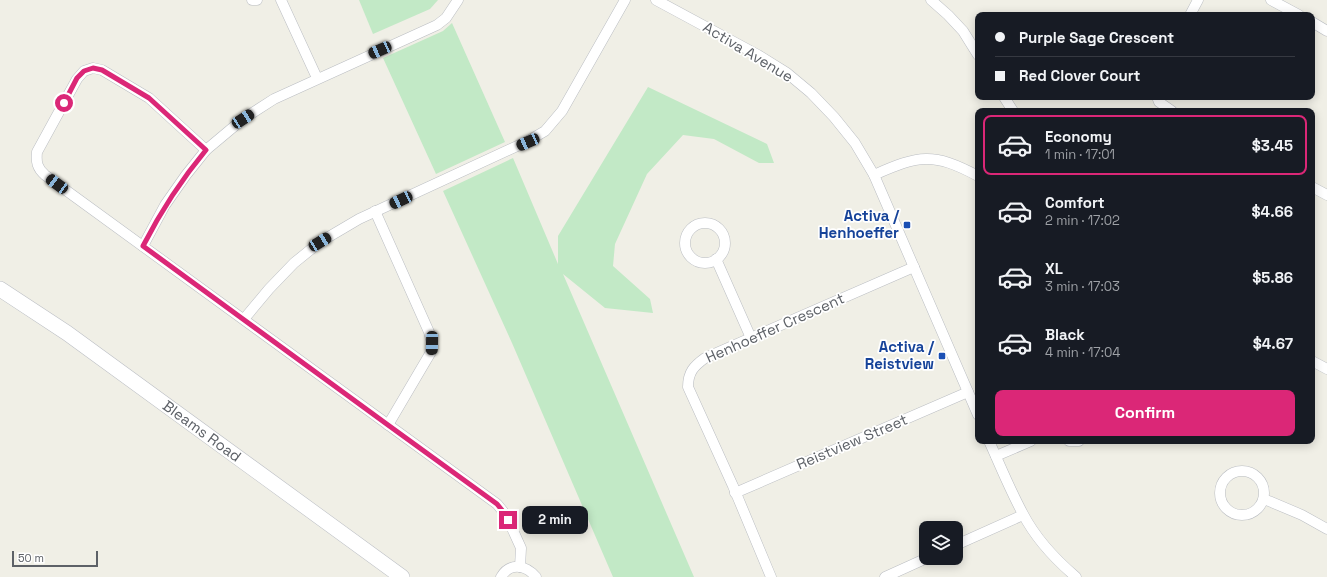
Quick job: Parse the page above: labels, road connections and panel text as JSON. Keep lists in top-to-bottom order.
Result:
{
  "streets": {
    "main road": ["Bleams Road"],
    "street": ["Activa Avenue", "Henhoeffer Crescent", "Reistview Street"]
  },
  "crossings": [
    ["Activa Avenue", "Henhoeffer Crescent"],
    ["Activa Avenue", "Reistview Street"],
    ["Henhoeffer Crescent", "Reistview Street"]
  ],
  "places": {
    "transit": ["Activa / Henhoeffer", "Activa / Reistview"]
  },
  "scale_bar": "50 m",
  "page": {
    "banner": ["Purple Sage Crescent", "Red Clover Court"],
    "list": [
      {
        "name": "Economy",
        "note": "1 min · 17:01",
        "value": "$3.45"
      },
      {
        "name": "Comfort",
        "note": "2 min · 17:02",
        "value": "$4.66"
      },
      {
        "name": "XL",
        "note": "3 min · 17:03",
        "value": "$5.86"
      },
      {
        "name": "Black",
        "note": "4 min · 17:04",
        "value": "$4.67"
      }
    ],
    "buttons": "Confirm",
    "bubble": "2 min",
    "scale": "50 m"
  }
}
